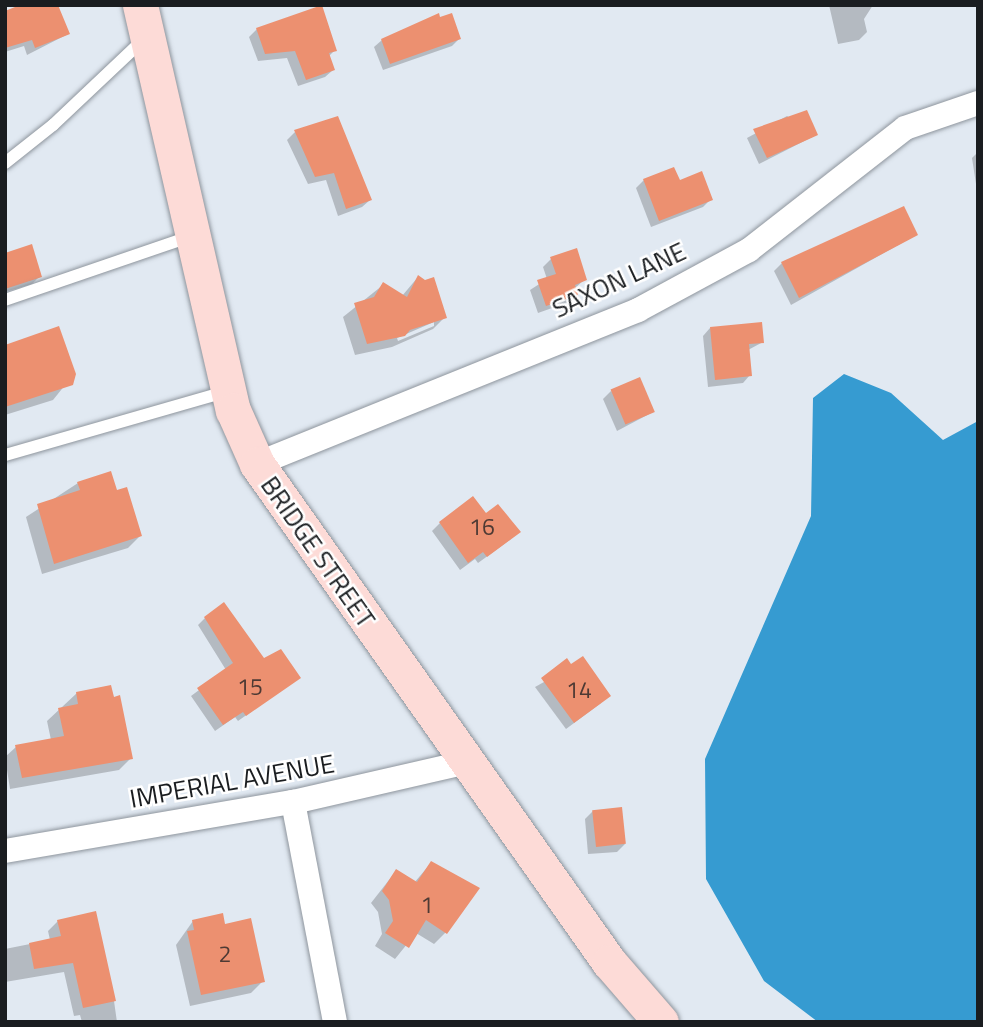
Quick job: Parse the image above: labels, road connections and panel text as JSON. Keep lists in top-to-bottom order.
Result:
{
  "streets": {
    "main road": ["BRIDGE STREET"],
    "street": ["SAXON LANE", "IMPERIAL AVENUE"]
  },
  "crossings": [
    ["SAXON LANE", "BRIDGE STREET"],
    ["BRIDGE STREET", "IMPERIAL AVENUE"]
  ],
  "house_numbers": [
    "16",
    "15",
    "14",
    "1",
    "2"
  ]
}
